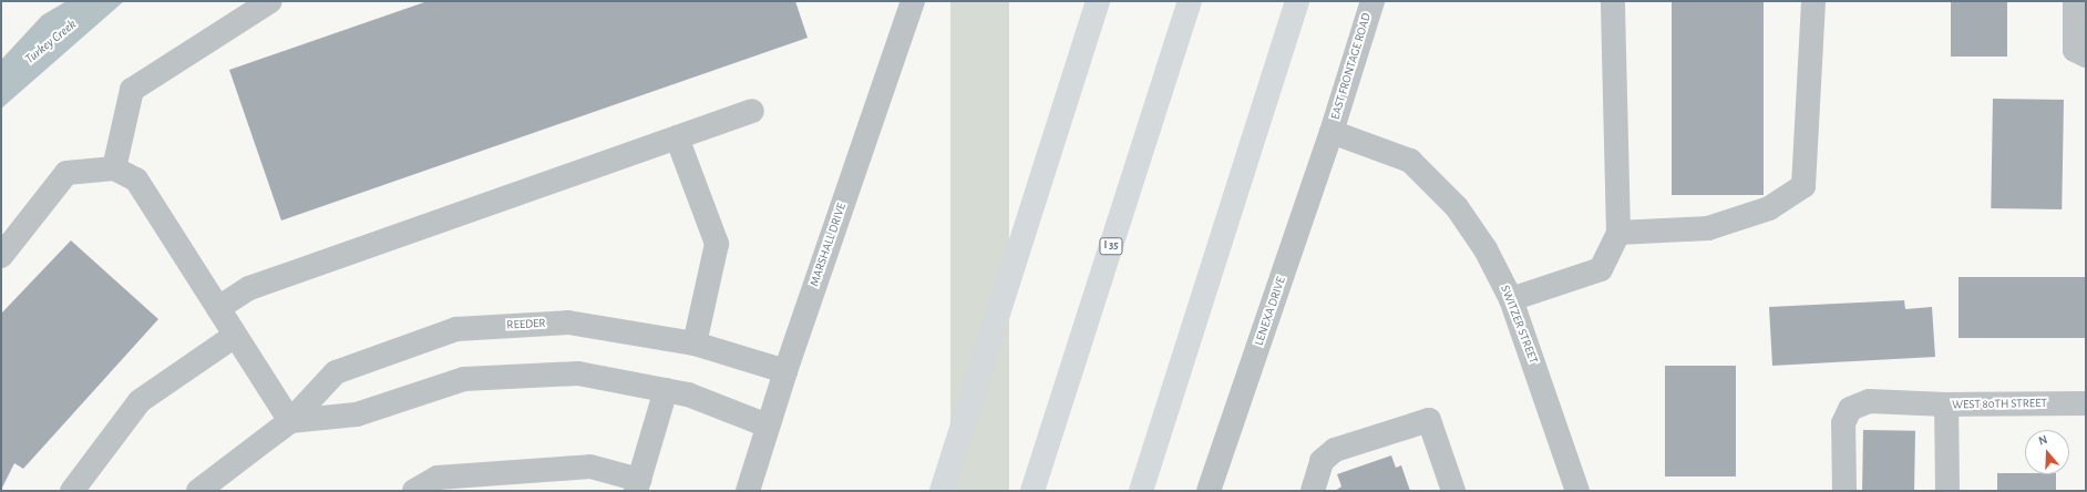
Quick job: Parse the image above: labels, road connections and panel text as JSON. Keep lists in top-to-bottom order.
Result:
{
  "streets": {
    "highway": ["I 35"],
    "street": [
      "EAST FRONTAGE ROAD",
      "MARSHALL DRIVE",
      "LENEXA DRIVE",
      "REEDER",
      "SWITZER STREET",
      "WEST 80TH STREET"
    ]
  },
  "crossings": [
    ["EAST FRONTAGE ROAD", "LENEXA DRIVE"],
    ["EAST FRONTAGE ROAD", "SWITZER STREET"],
    ["MARSHALL DRIVE", "REEDER"],
    ["LENEXA DRIVE", "SWITZER STREET"]
  ],
  "water": ["Turkey Creek"],
  "north": "top"
}
